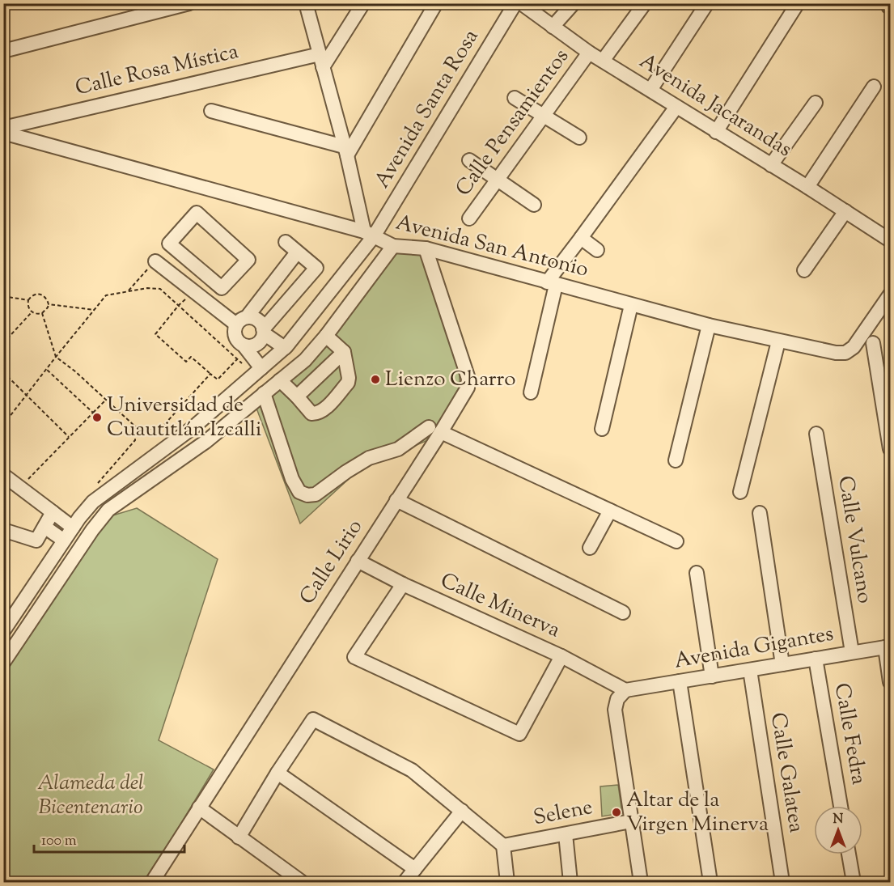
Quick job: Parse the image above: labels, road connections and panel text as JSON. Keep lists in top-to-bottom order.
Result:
{
  "streets": {
    "street": [
      "Calle Rosa Mística",
      "Avenida Jacarandas",
      "Avenida Santa Rosa",
      "Calle Pensamientos",
      "Avenida San Antonio",
      "Calle Vulcano",
      "Calle Lirio",
      "Calle Minerva",
      "Avenida Gigantes",
      "Calle Fedra",
      "Calle Galatea",
      "Selene"
    ]
  },
  "crossings": [
    ["Avenida Jacarandas", "Calle Pensamientos"],
    ["Avenida Santa Rosa", "Avenida San Antonio"],
    ["Avenida San Antonio", "Calle Lirio"],
    ["Calle Vulcano", "Avenida Gigantes"],
    ["Calle Lirio", "Calle Minerva"],
    ["Calle Minerva", "Avenida Gigantes"],
    ["Avenida Gigantes", "Calle Fedra"],
    ["Avenida Gigantes", "Calle Galatea"]
  ],
  "parks": ["Alameda del Bicentenario"],
  "places": ["Lienzo Charro", "Universidad de Cuautitlán Izcalli", "Altar de la Virgen Minerva"],
  "scale_bar": "100 m",
  "north": "top"
}
